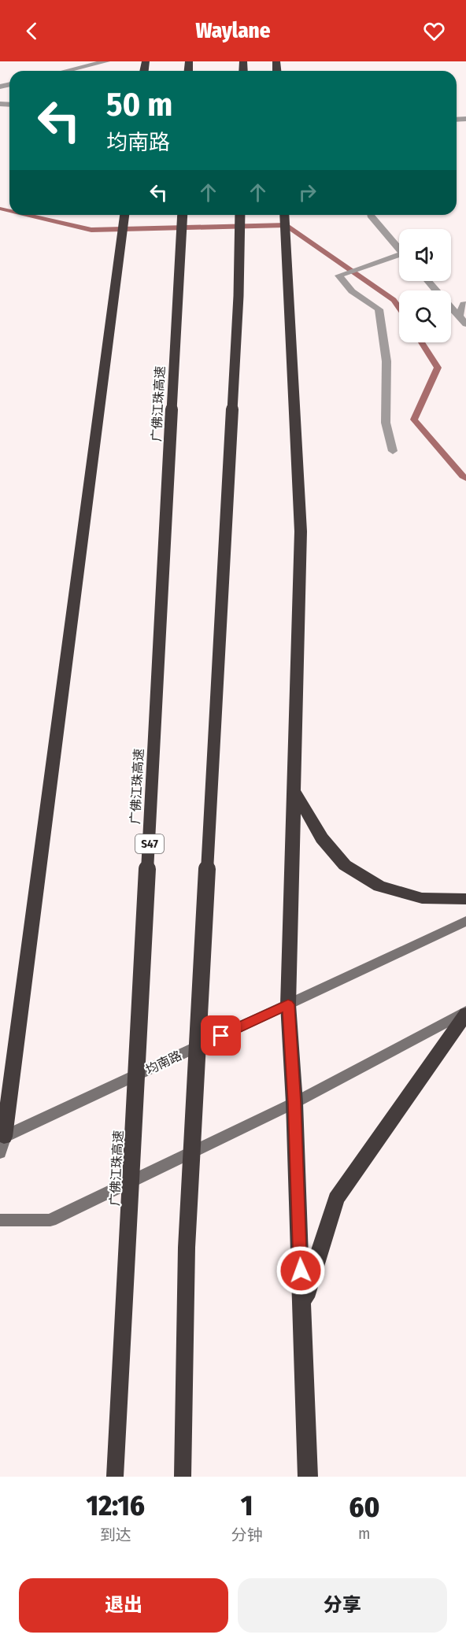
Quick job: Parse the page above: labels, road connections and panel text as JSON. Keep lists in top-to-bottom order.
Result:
{
  "streets": {
    "highway": ["广佛江珠高速", "S47"],
    "main road": ["均南路"]
  },
  "page": {
    "header": "Waylane",
    "turn": ["50 m", "均南路"],
    "eta": [
      "12:16",
      "到达",
      "1",
      "分钟",
      "60",
      "m"
    ],
    "buttons": ["退出", "分享"]
  }
}
